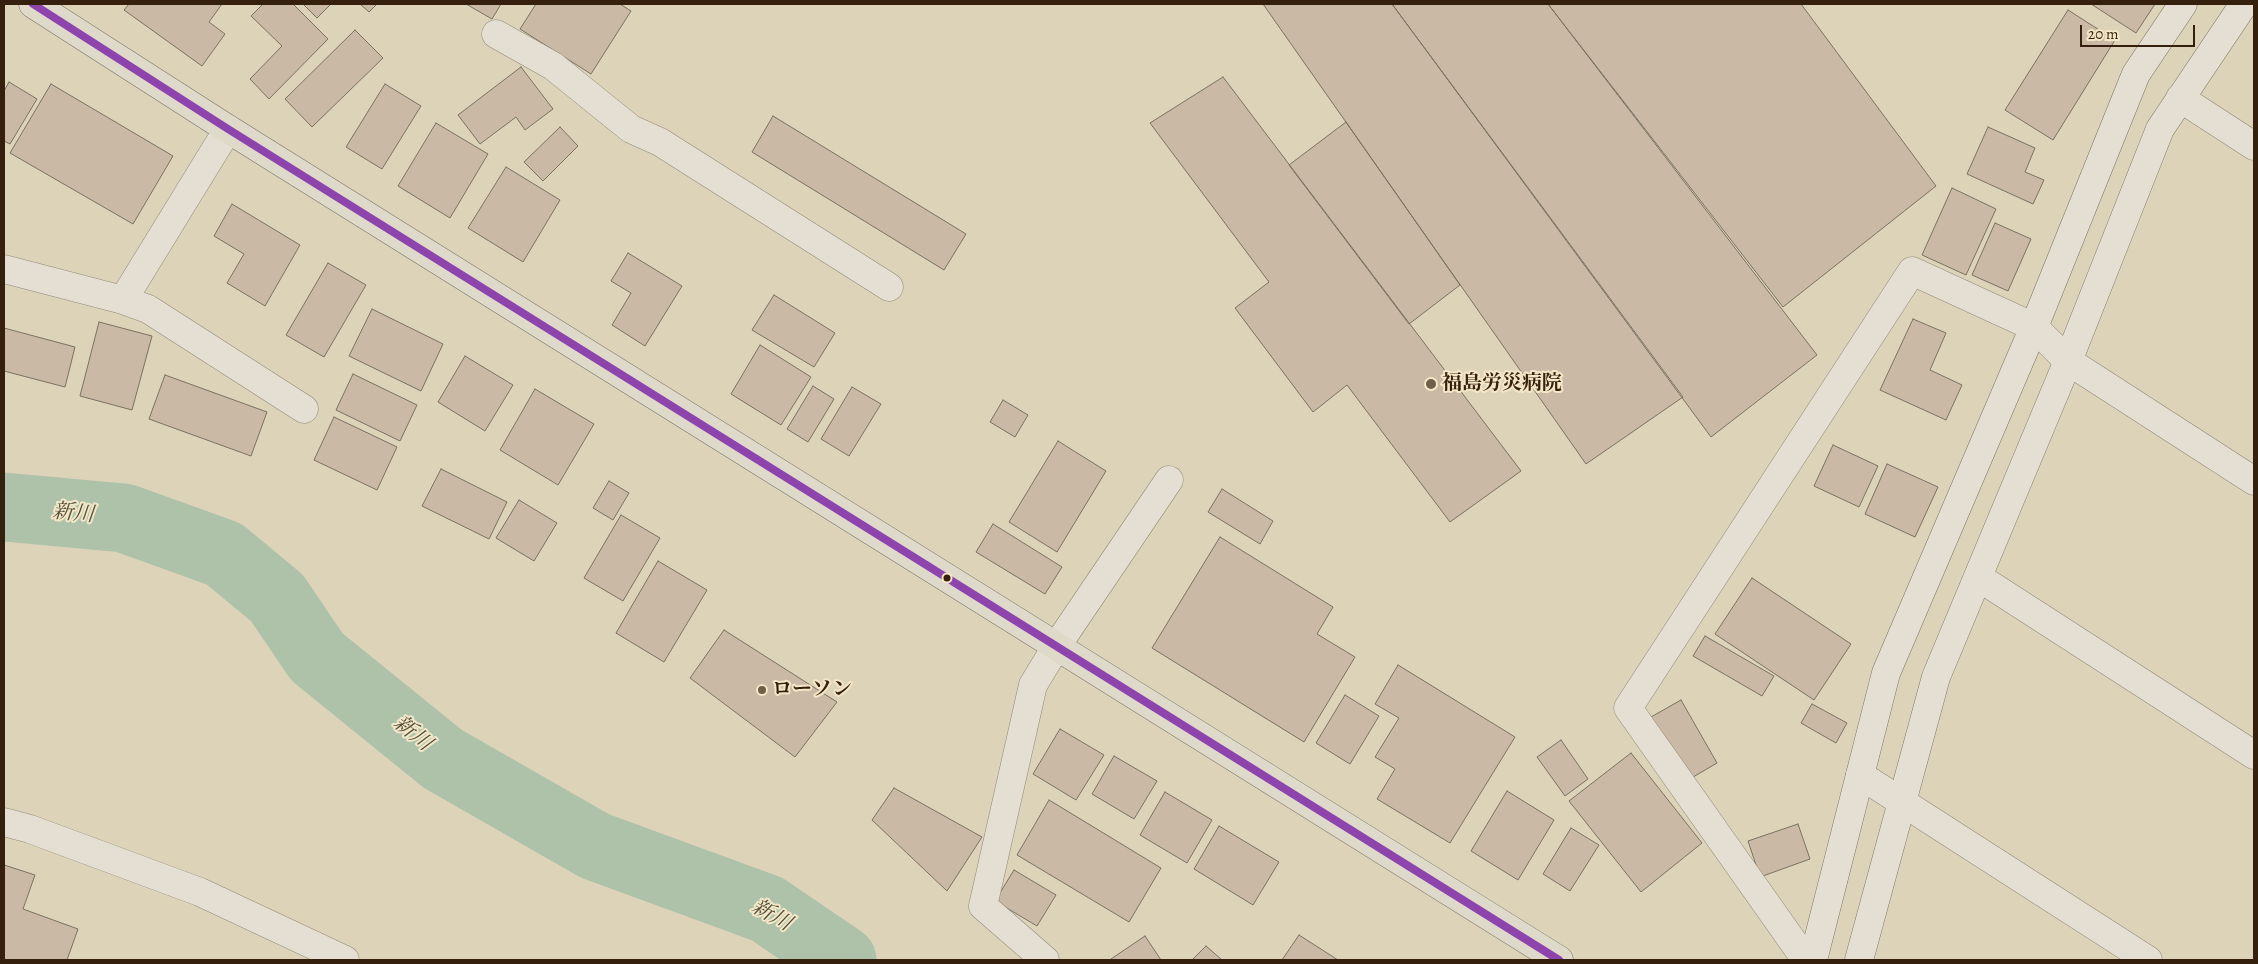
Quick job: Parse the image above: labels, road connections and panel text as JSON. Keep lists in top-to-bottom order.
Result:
{
  "water": ["新川"],
  "places": ["福島労災病院", "ローソン"],
  "scale_bar": "20 m"
}
